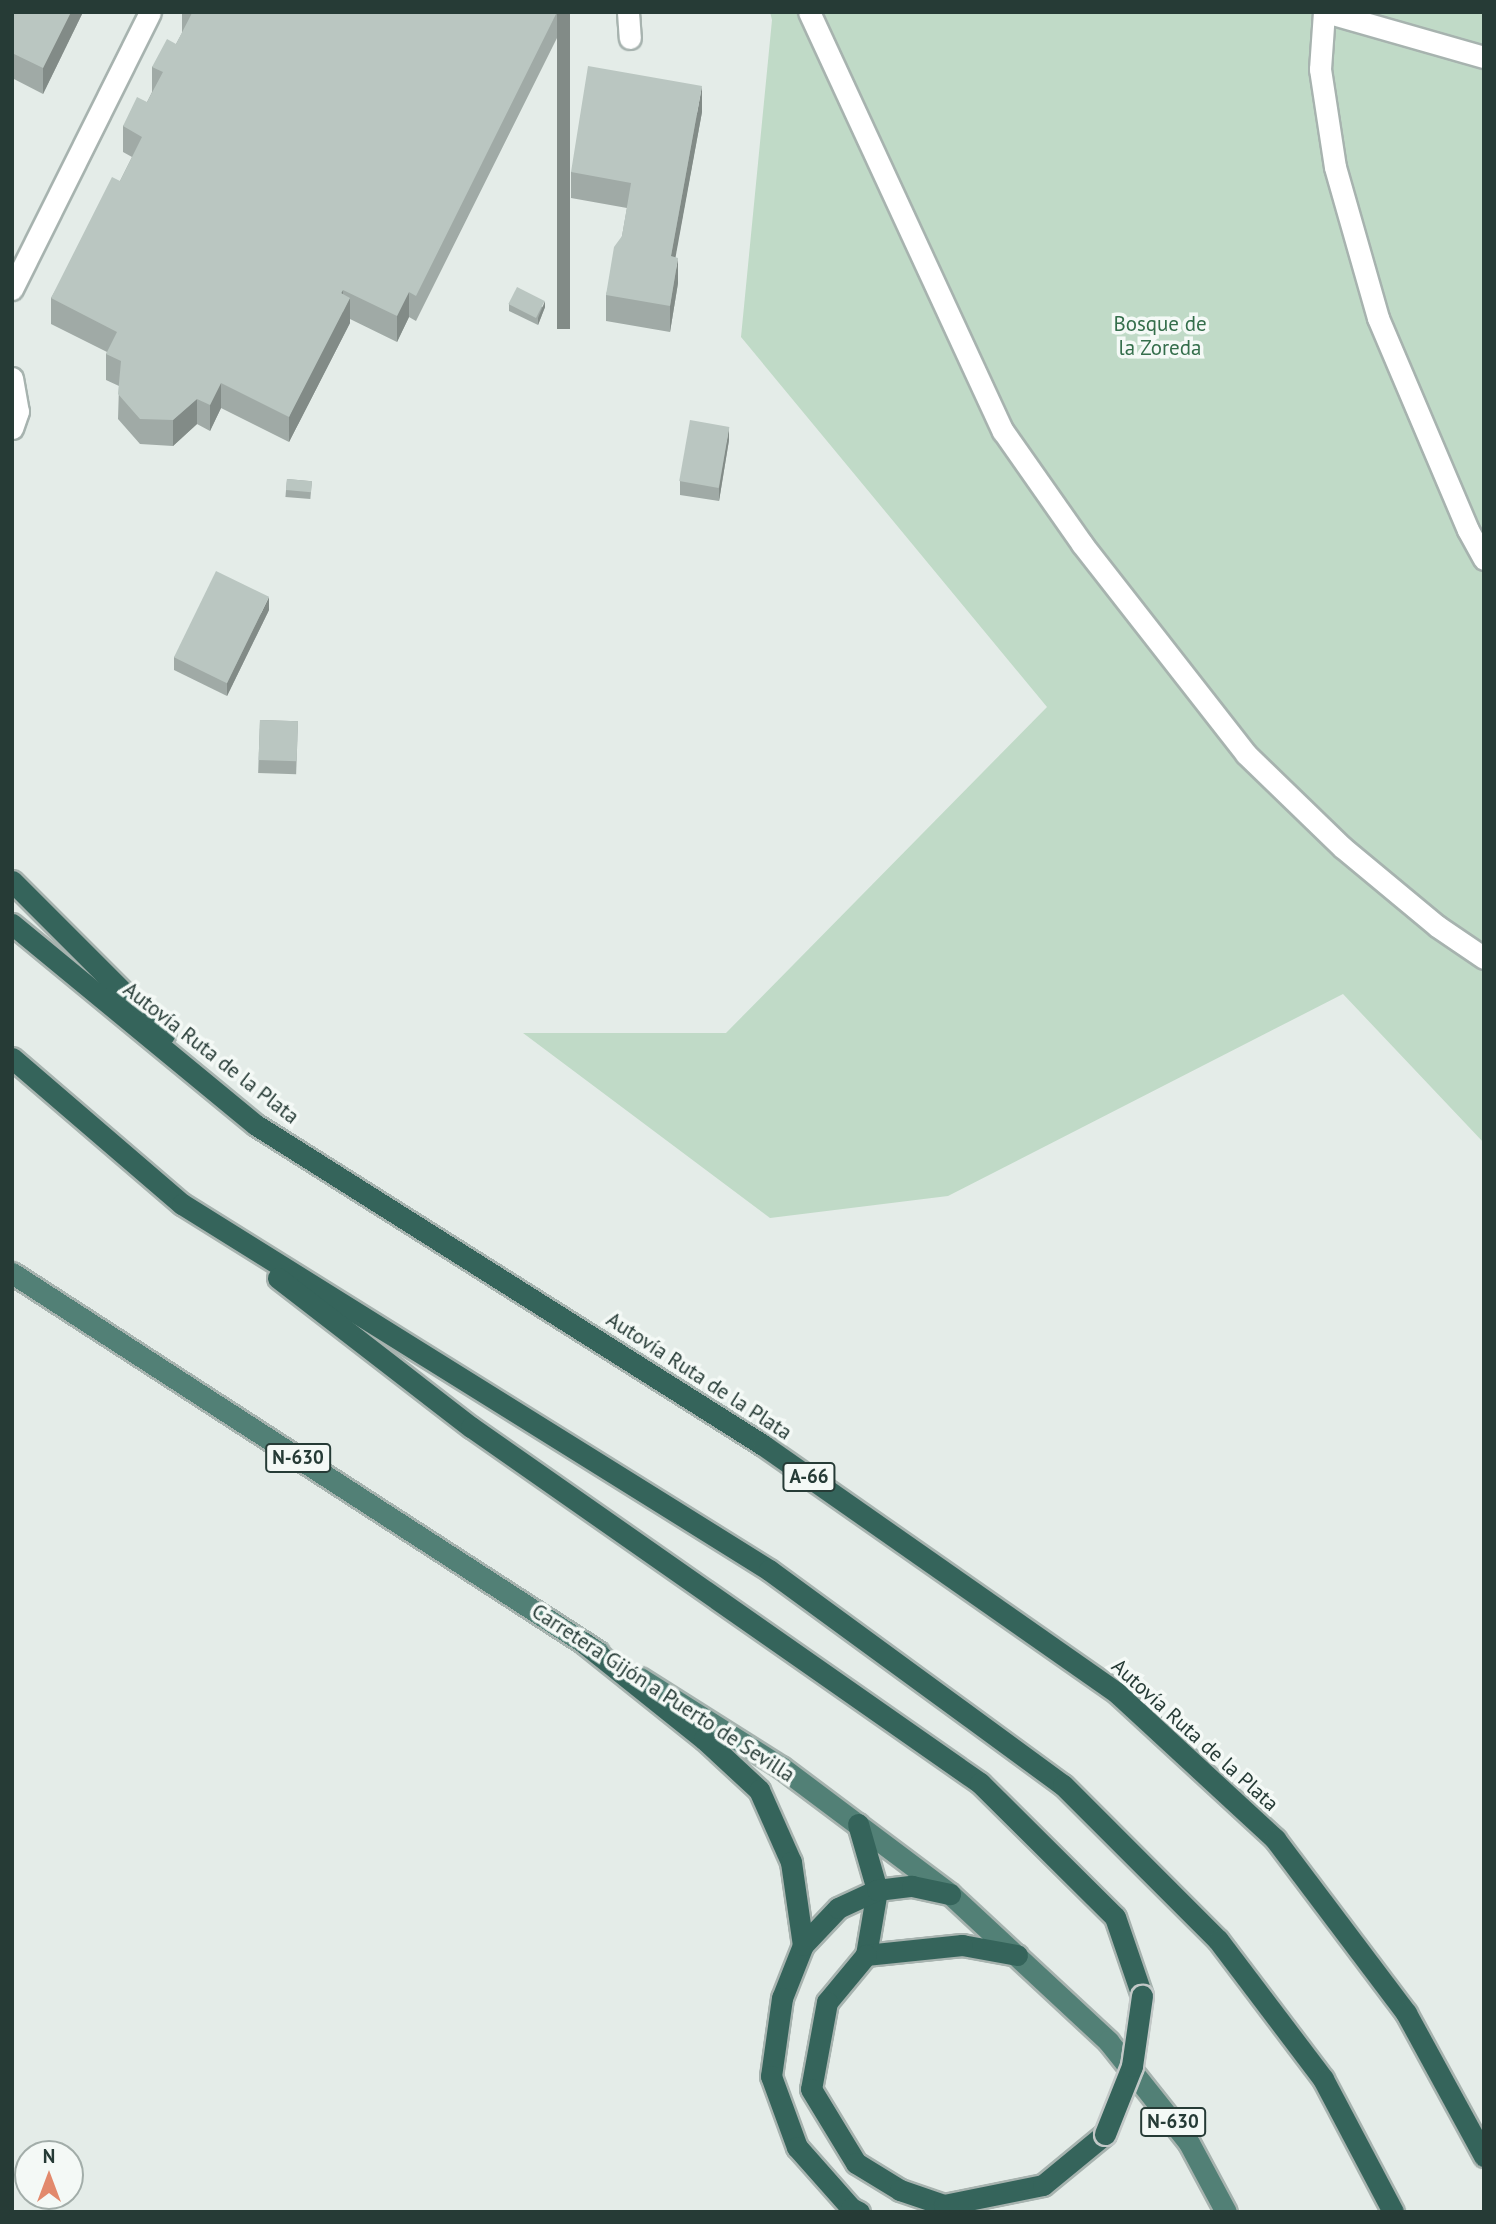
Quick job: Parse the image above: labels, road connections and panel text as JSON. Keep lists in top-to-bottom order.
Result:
{
  "streets": {
    "highway": [
      "Autovía Ruta de la Plata",
      "N-630",
      "A-66",
      "Carretera Gijón a Puerto de Sevilla"
    ]
  },
  "parks": ["Bosque de la Zoreda"],
  "north": "top"
}
